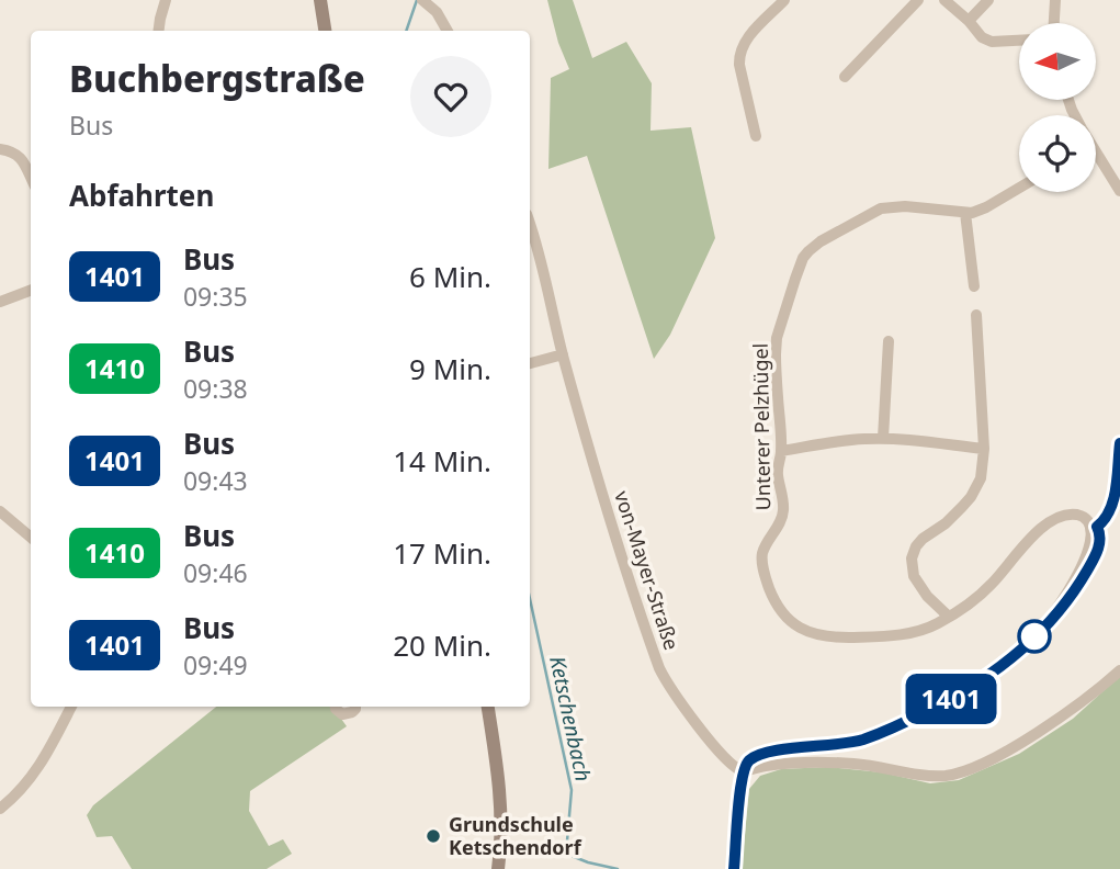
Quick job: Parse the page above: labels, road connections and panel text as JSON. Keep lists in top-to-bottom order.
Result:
{
  "streets": {
    "street": ["Unterer Pelzhügel", "von-Mayer-Straße"]
  },
  "water": ["Ketschenbach"],
  "places": ["Grundschule Ketschendorf"],
  "lines": ["bus line 1401"],
  "north": "left",
  "page": {
    "on_map": "1401",
    "heading": [
      ["Buchbergstraße", "Bus"],
      "Abfahrten"
    ],
    "list": [
      {
        "mark": "1401",
        "name": "Bus",
        "note": "09:35",
        "value": "6 Min."
      },
      {
        "mark": "1410",
        "name": "Bus",
        "note": "09:38",
        "value": "9 Min."
      },
      {
        "mark": "1401",
        "name": "Bus",
        "note": "09:43",
        "value": "14 Min."
      },
      {
        "mark": "1410",
        "name": "Bus",
        "note": "09:46",
        "value": "17 Min."
      },
      {
        "mark": "1401",
        "name": "Bus",
        "note": "09:49",
        "value": "20 Min."
      }
    ]
  }
}
